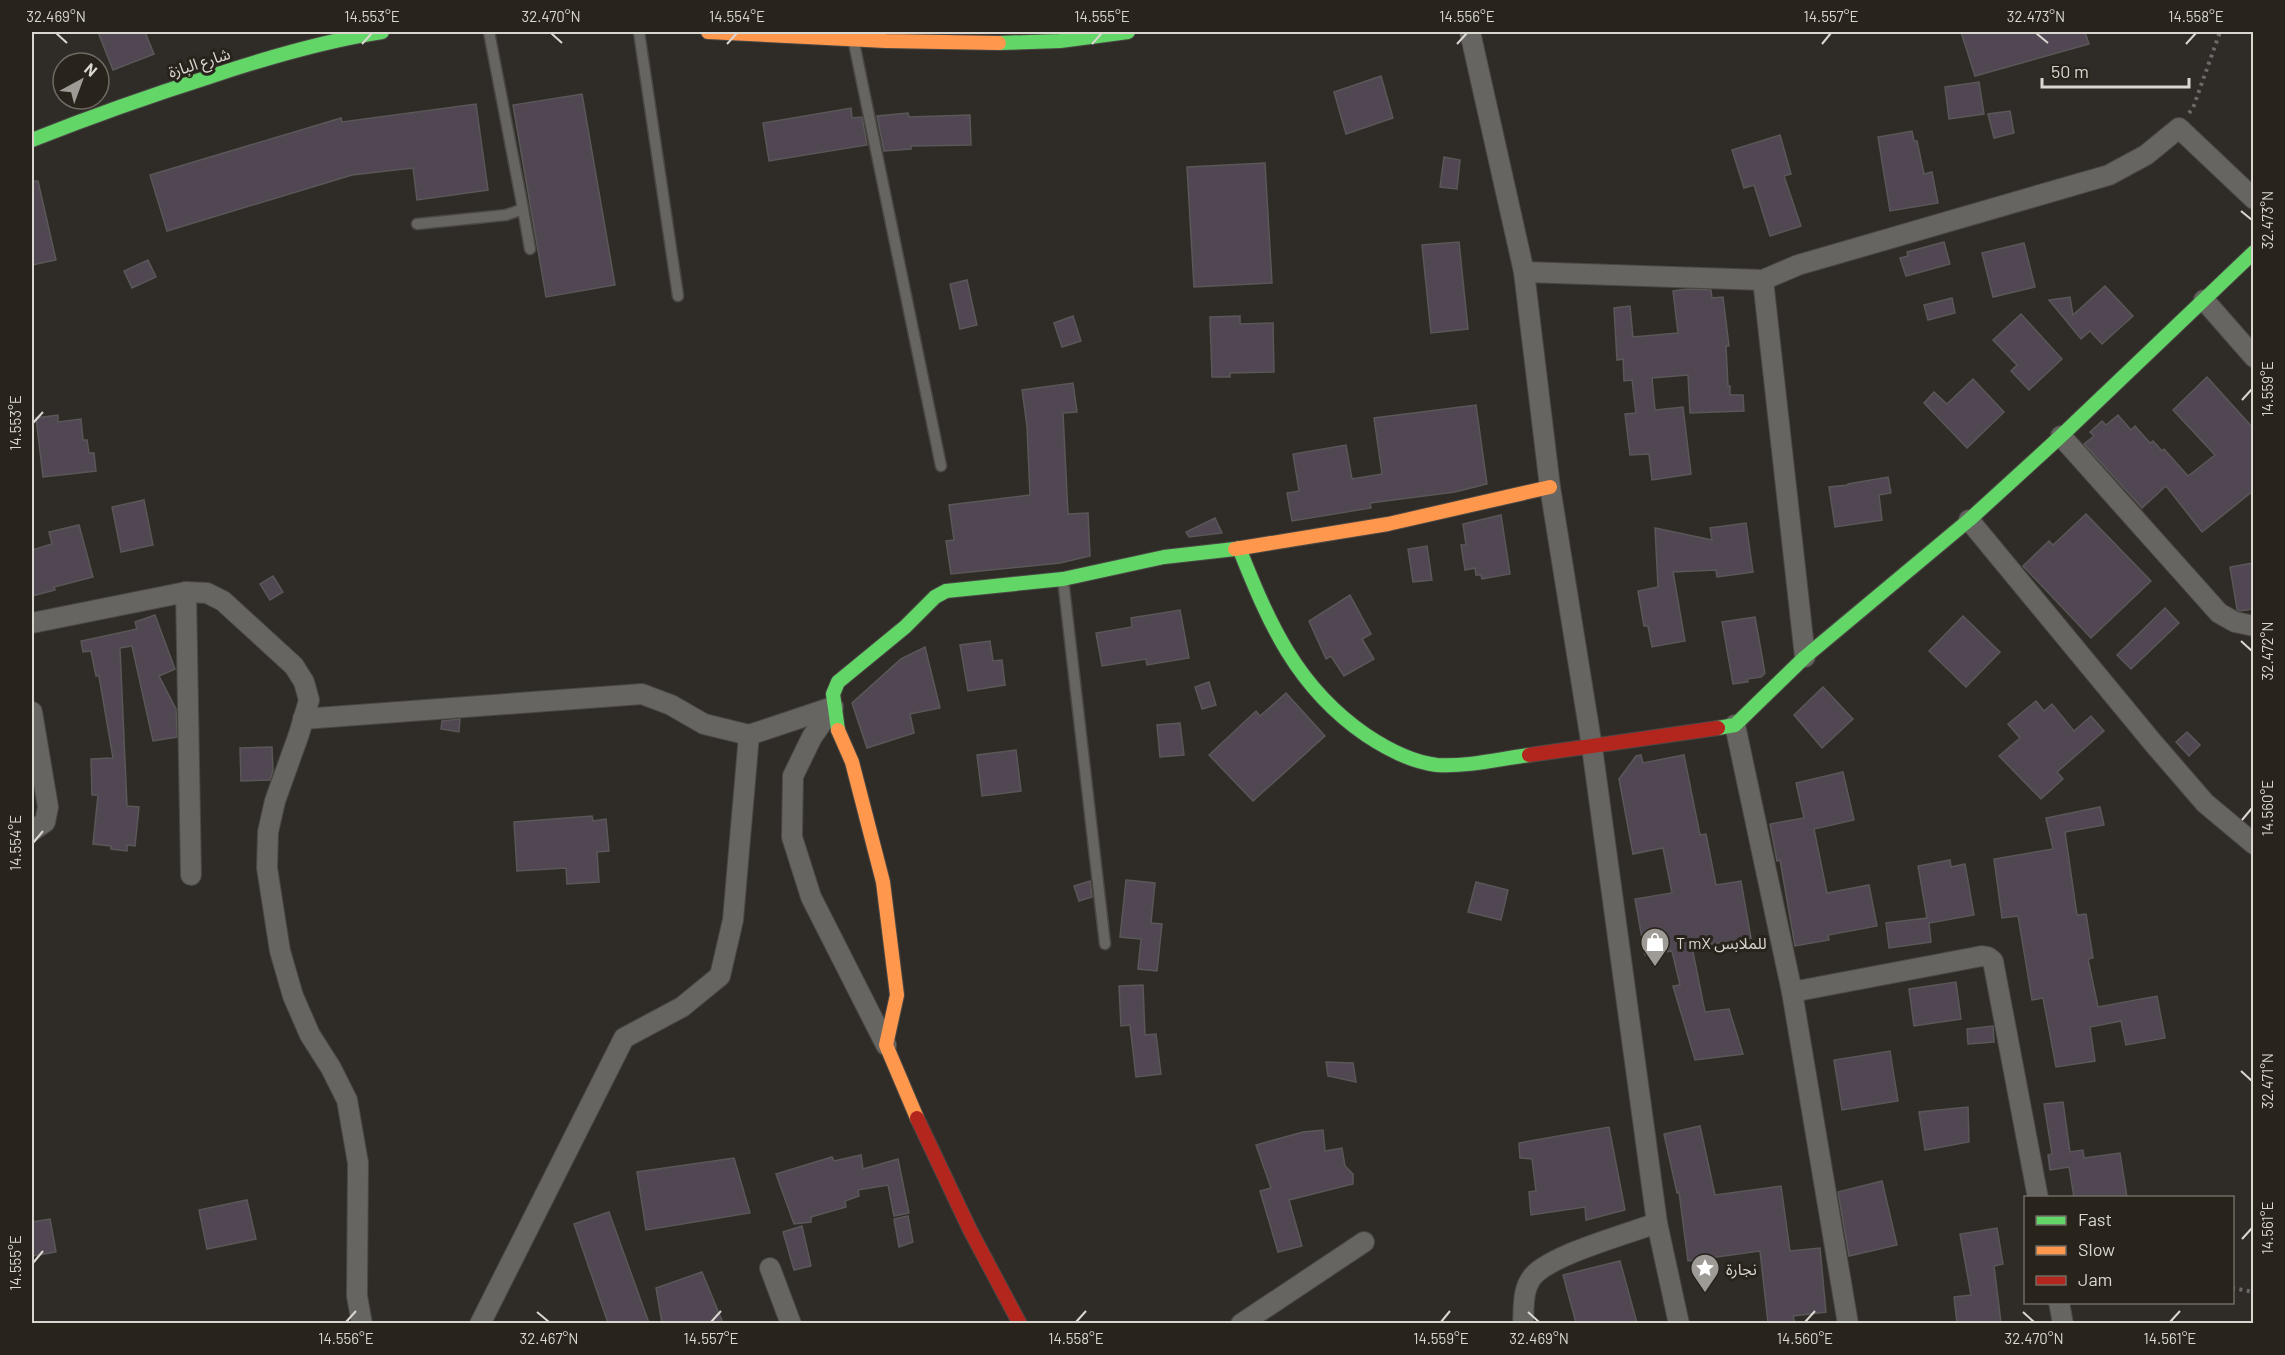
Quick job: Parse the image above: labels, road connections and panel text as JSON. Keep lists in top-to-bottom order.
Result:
{
  "streets": {
    "street": ["شارع البازة"]
  },
  "places": {
    "shop": ["T mX للملابس"],
    "place": ["نجارة"]
  },
  "legend": ["Fast", "Slow", "Jam"],
  "scale_bar": "50 m",
  "north": "top right",
  "coordinates": [
    "32.469°N",
    "14.553°E",
    "32.470°N",
    "14.554°E",
    "14.555°E",
    "14.556°E",
    "14.557°E",
    "32.473°N",
    "14.558°E",
    "14.559°E",
    "32.472°N",
    "14.560°E",
    "32.471°N",
    "14.561°E",
    "32.467°N"
  ]
}
